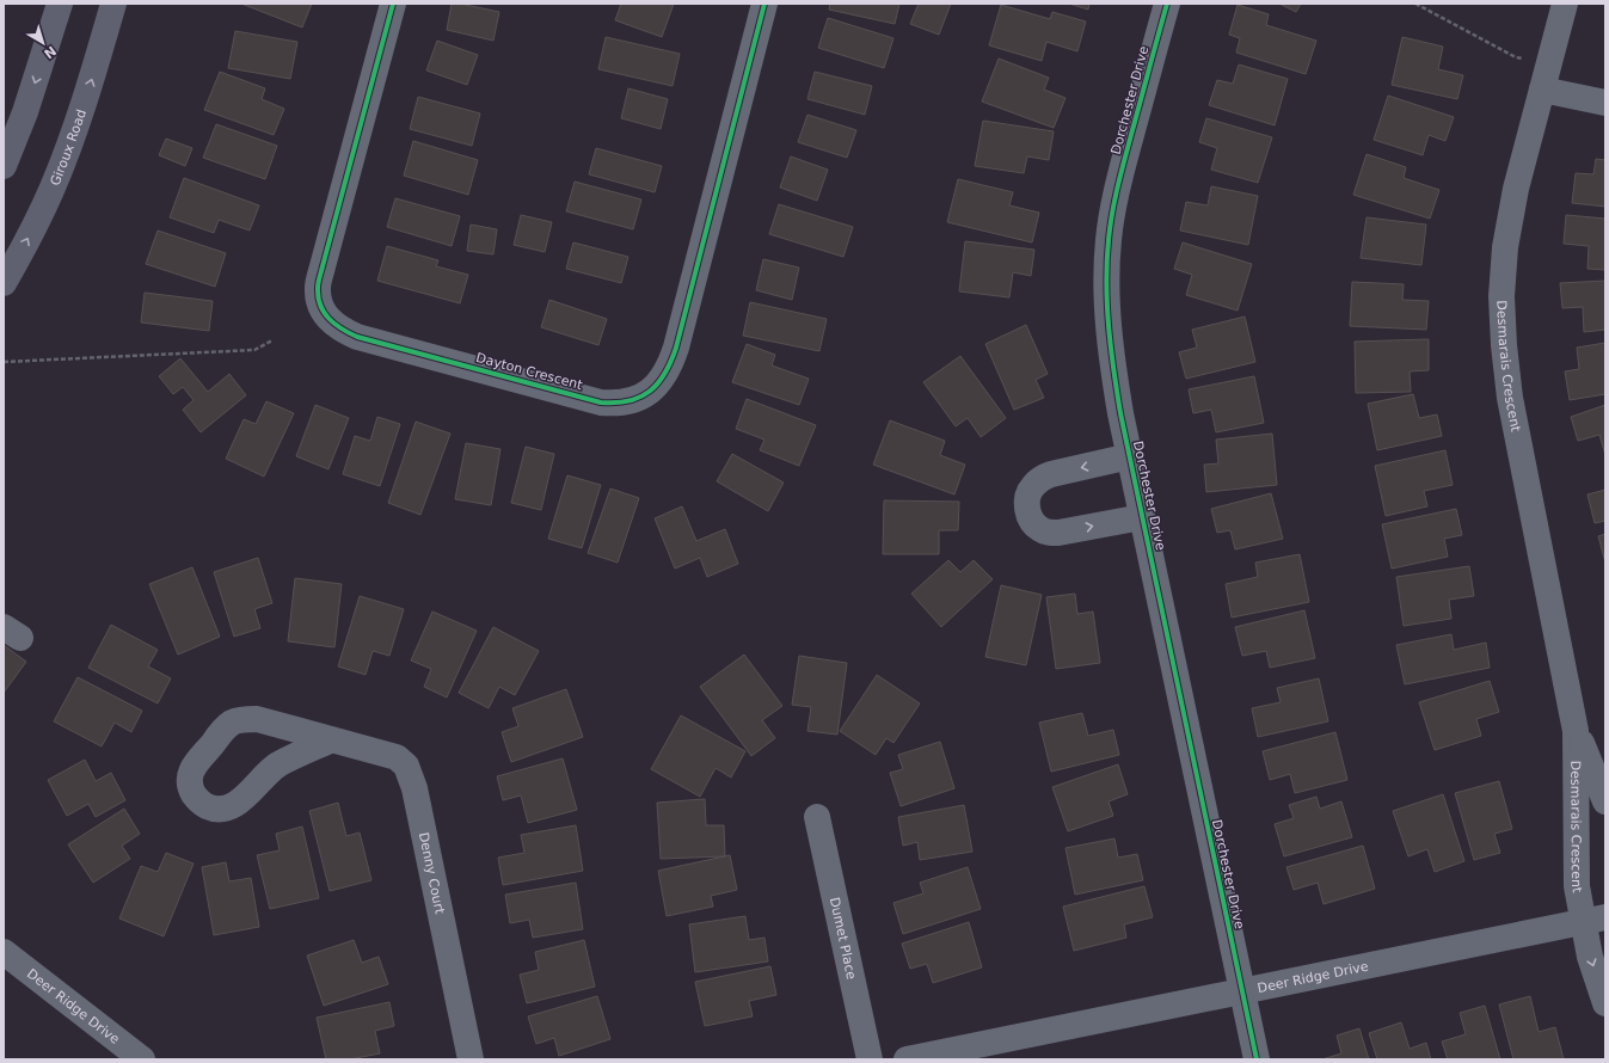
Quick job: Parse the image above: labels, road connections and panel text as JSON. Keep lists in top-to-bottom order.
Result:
{
  "streets": {
    "main road": ["Giroux Road"],
    "street": [
      "Dorchester Drive",
      "Desmarais Crescent",
      "Dayton Crescent",
      "Denny Court",
      "Dumet Place",
      "Deer Ridge Drive"
    ]
  },
  "crossings": [
    ["Dorchester Drive", "Deer Ridge Drive"],
    ["Desmarais Crescent", "Deer Ridge Drive"]
  ],
  "north": "bottom right"
}
